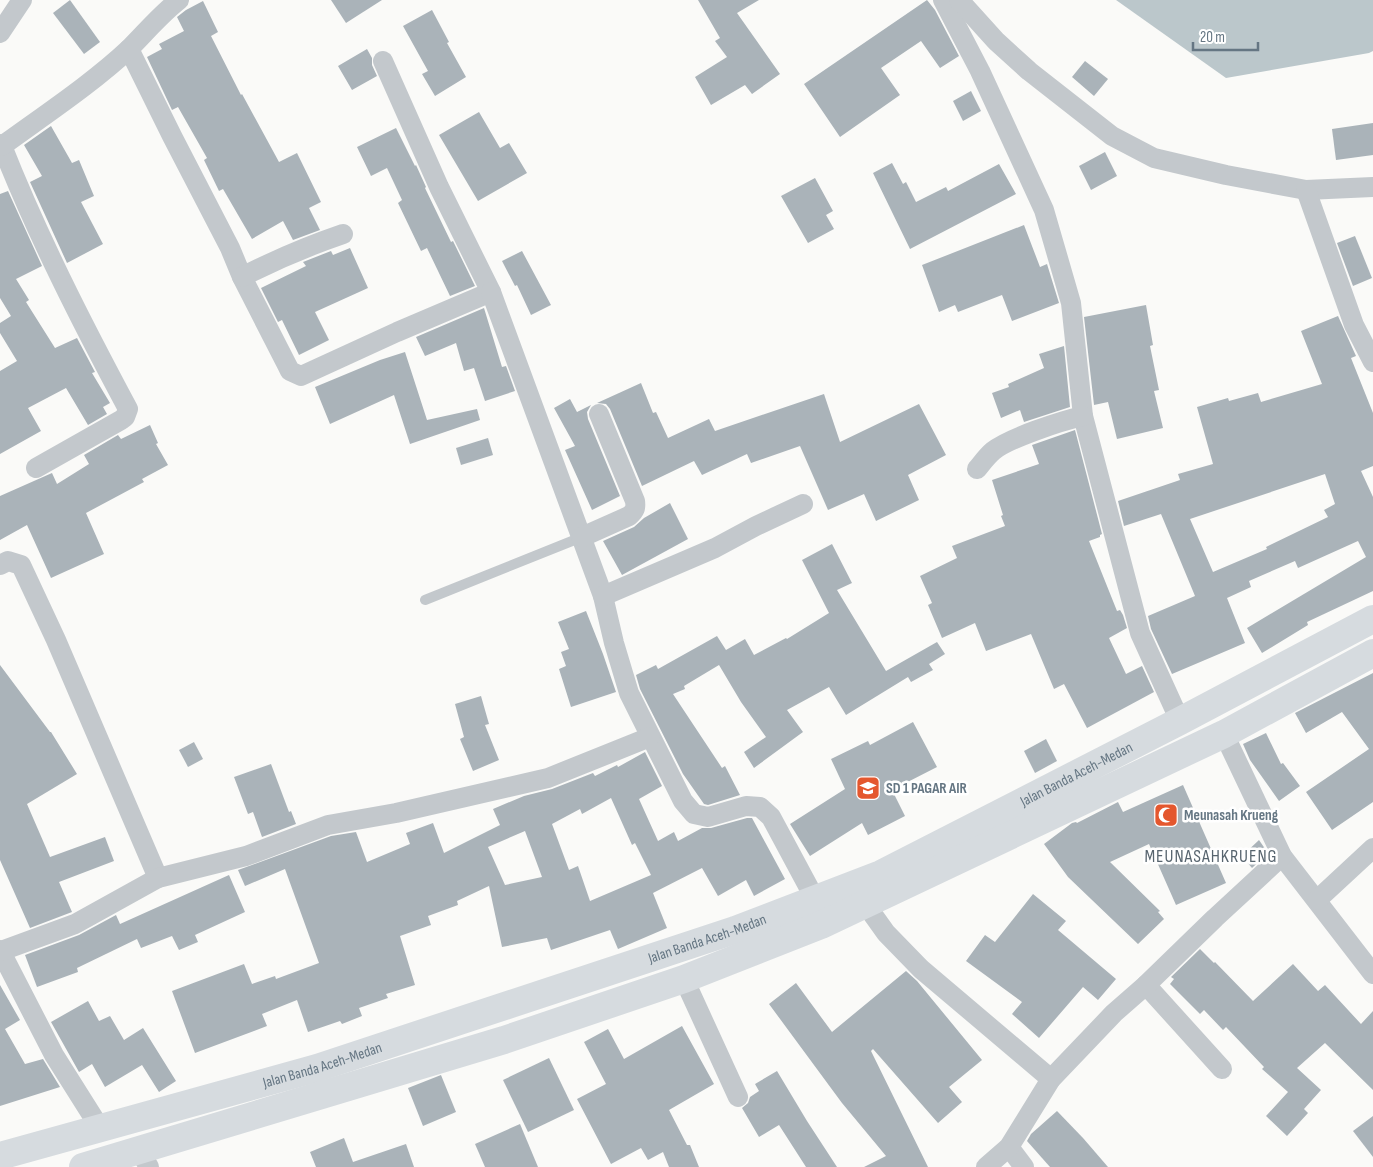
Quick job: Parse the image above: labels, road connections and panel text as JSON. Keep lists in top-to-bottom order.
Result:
{
  "streets": {
    "highway": ["Jalan Banda Aceh-Medan"]
  },
  "districts": ["MEUNASAHKRUENG"],
  "places": {
    "school or university": ["SD 1 PAGAR AIR"],
    "mosque": ["Meunasah Krueng"]
  },
  "scale_bar": "20 m"
}
